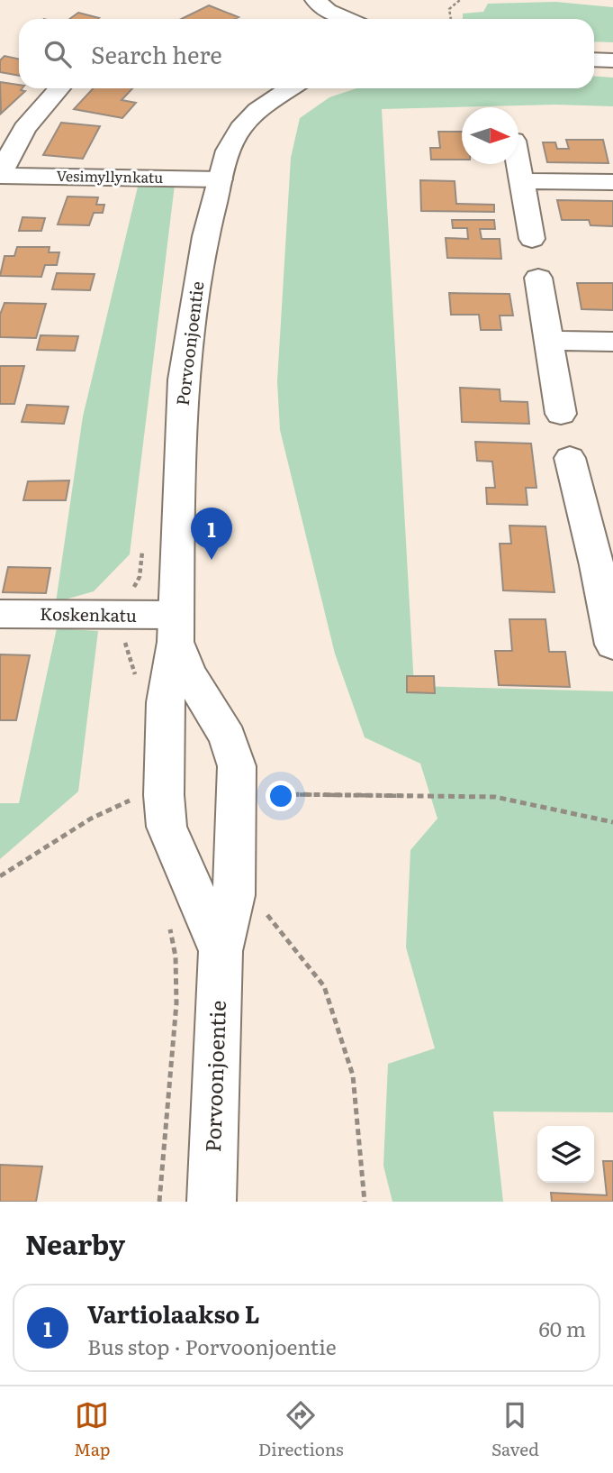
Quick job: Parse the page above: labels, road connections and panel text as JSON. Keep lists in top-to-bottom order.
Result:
{
  "streets": {
    "street": ["Vesimyllynkatu", "Porvoonjoentie", "Koskenkatu"]
  },
  "crossings": [
    ["Vesimyllynkatu", "Porvoonjoentie"],
    ["Porvoonjoentie", "Koskenkatu"]
  ],
  "north": "right",
  "page": {
    "search": "Search here",
    "pins": "1",
    "heading": "Nearby",
    "list": [
      {
        "mark": "1",
        "name": "Vartiolaakso L",
        "note": "Bus stop · Porvoonjoentie",
        "value": "60 m"
      }
    ],
    "nav": ["Map", "Directions", "Saved"]
  }
}
